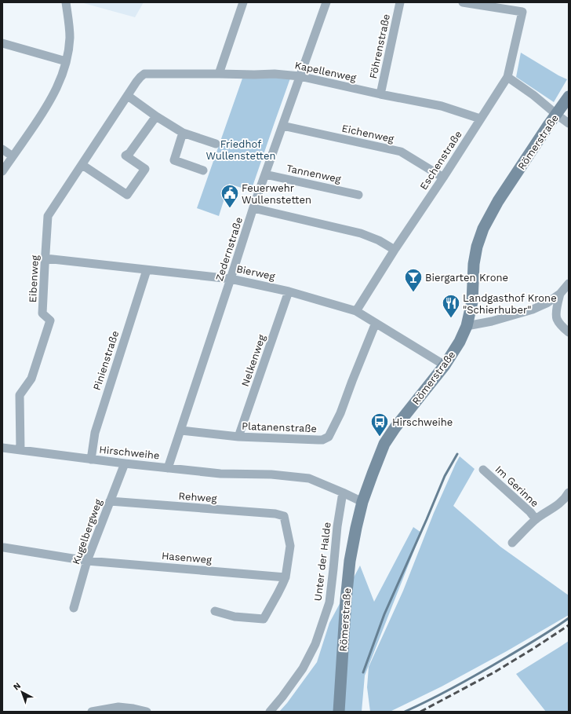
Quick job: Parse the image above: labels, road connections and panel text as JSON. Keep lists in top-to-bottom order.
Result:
{
  "streets": {
    "main road": ["Römerstraße"],
    "street": [
      "Föhrenstraße",
      "Kapellenweg",
      "Eichenweg",
      "Eschenstraße",
      "Tannenweg",
      "Zedernstraße",
      "Bierweg",
      "Eibenweg",
      "Pinienstraße",
      "Nelkenweg",
      "Platanenstraße",
      "Hirschweihe",
      "Im Gerinne",
      "Rehweg",
      "Kugelbergweg",
      "Hasenweg",
      "Unter der Halde"
    ]
  },
  "crossings": [
    ["Föhrenstraße", "Kapellenweg"],
    ["Kapellenweg", "Eschenstraße"],
    ["Kapellenweg", "Zedernstraße"],
    ["Kapellenweg", "Eibenweg"],
    ["Eichenweg", "Eschenstraße"],
    ["Eichenweg", "Zedernstraße"],
    ["Römerstraße", "Bierweg"],
    ["Römerstraße", "Hirschweihe"],
    ["Eschenstraße", "Bierweg"],
    ["Tannenweg", "Zedernstraße"],
    ["Zedernstraße", "Bierweg"],
    ["Zedernstraße", "Platanenstraße"],
    ["Zedernstraße", "Hirschweihe"],
    ["Bierweg", "Eibenweg"],
    ["Bierweg", "Pinienstraße"],
    ["Bierweg", "Nelkenweg"],
    ["Bierweg", "Platanenstraße"],
    ["Eibenweg", "Hirschweihe"],
    ["Pinienstraße", "Hirschweihe"],
    ["Nelkenweg", "Platanenstraße"],
    ["Hirschweihe", "Kugelbergweg"],
    ["Hirschweihe", "Unter der Halde"],
    ["Rehweg", "Kugelbergweg"],
    ["Rehweg", "Hasenweg"],
    ["Kugelbergweg", "Hasenweg"]
  ],
  "parks": ["Friedhof Wullenstetten"],
  "places": {
    "public building": ["Feuerwehr Wullenstetten"],
    "bar": ["Biergarten Krone"],
    "restaurant": ["Landgasthof Krone \"Schierhuber\""],
    "bus stop": ["Hirschweihe"]
  },
  "north": "top left"
}
